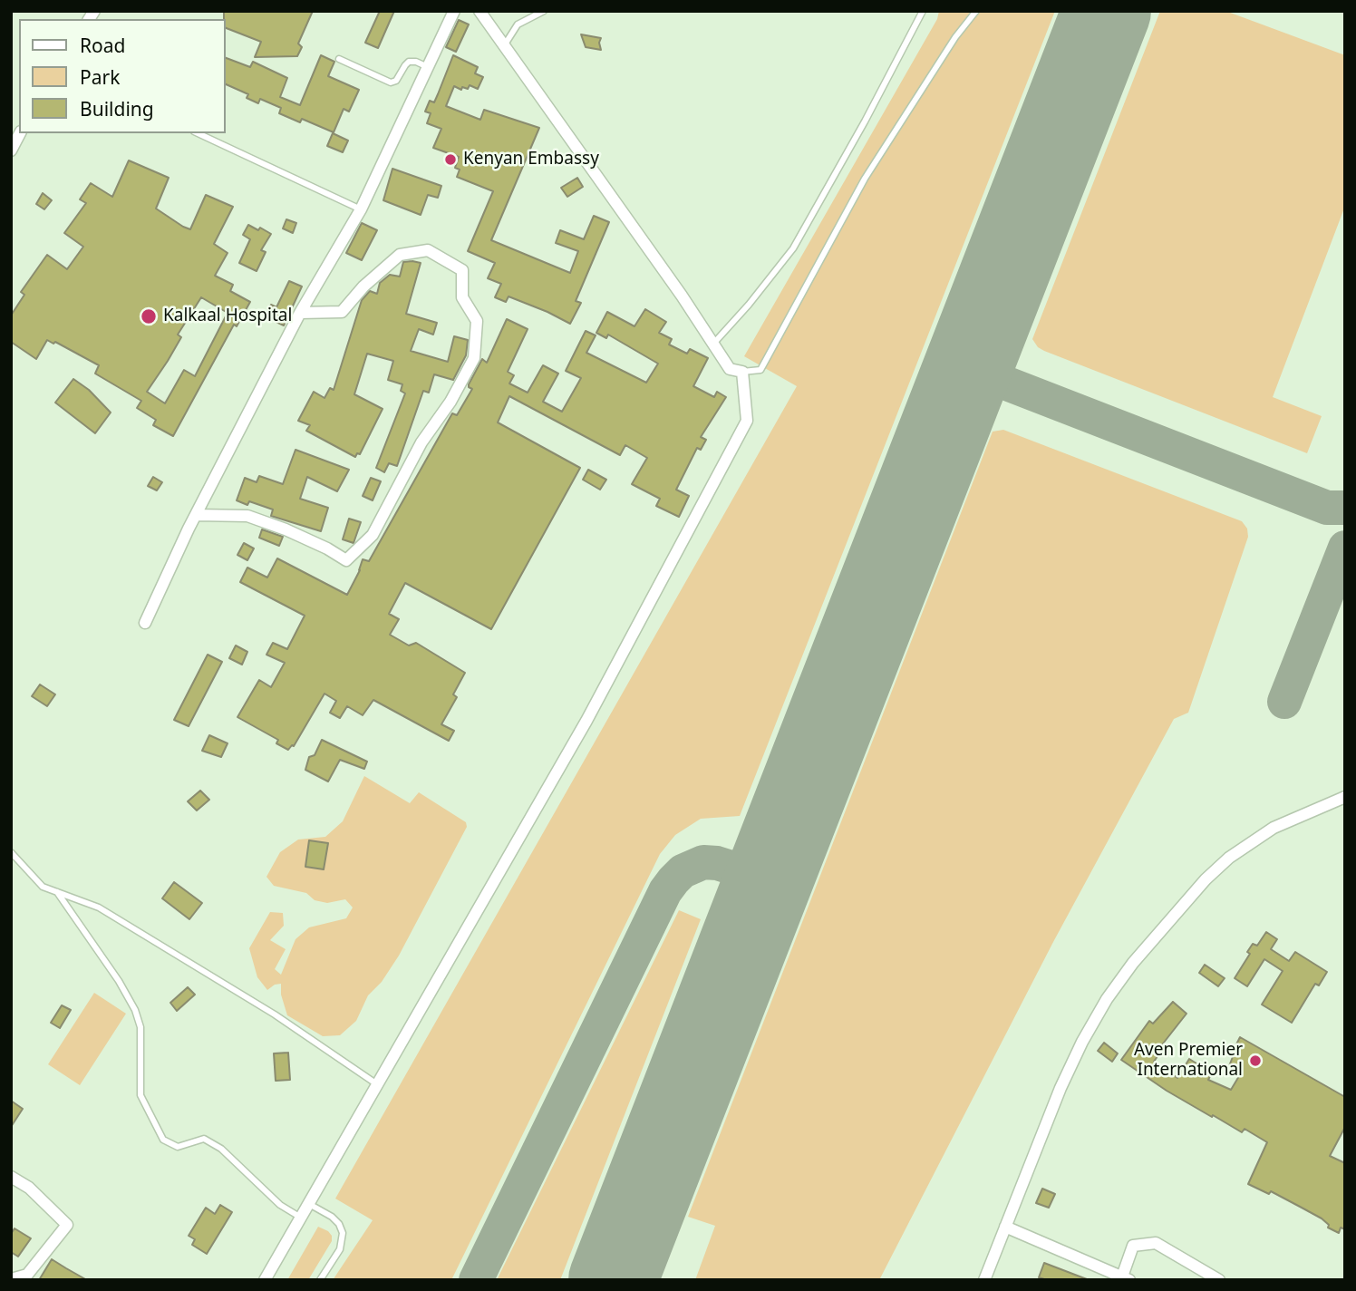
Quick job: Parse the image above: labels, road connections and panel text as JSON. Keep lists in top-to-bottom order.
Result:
{
  "places": ["Kenyan Embassy", "Kalkaal Hospital", "Aven Premier International"],
  "legend": ["Road", "Park", "Building"]
}
